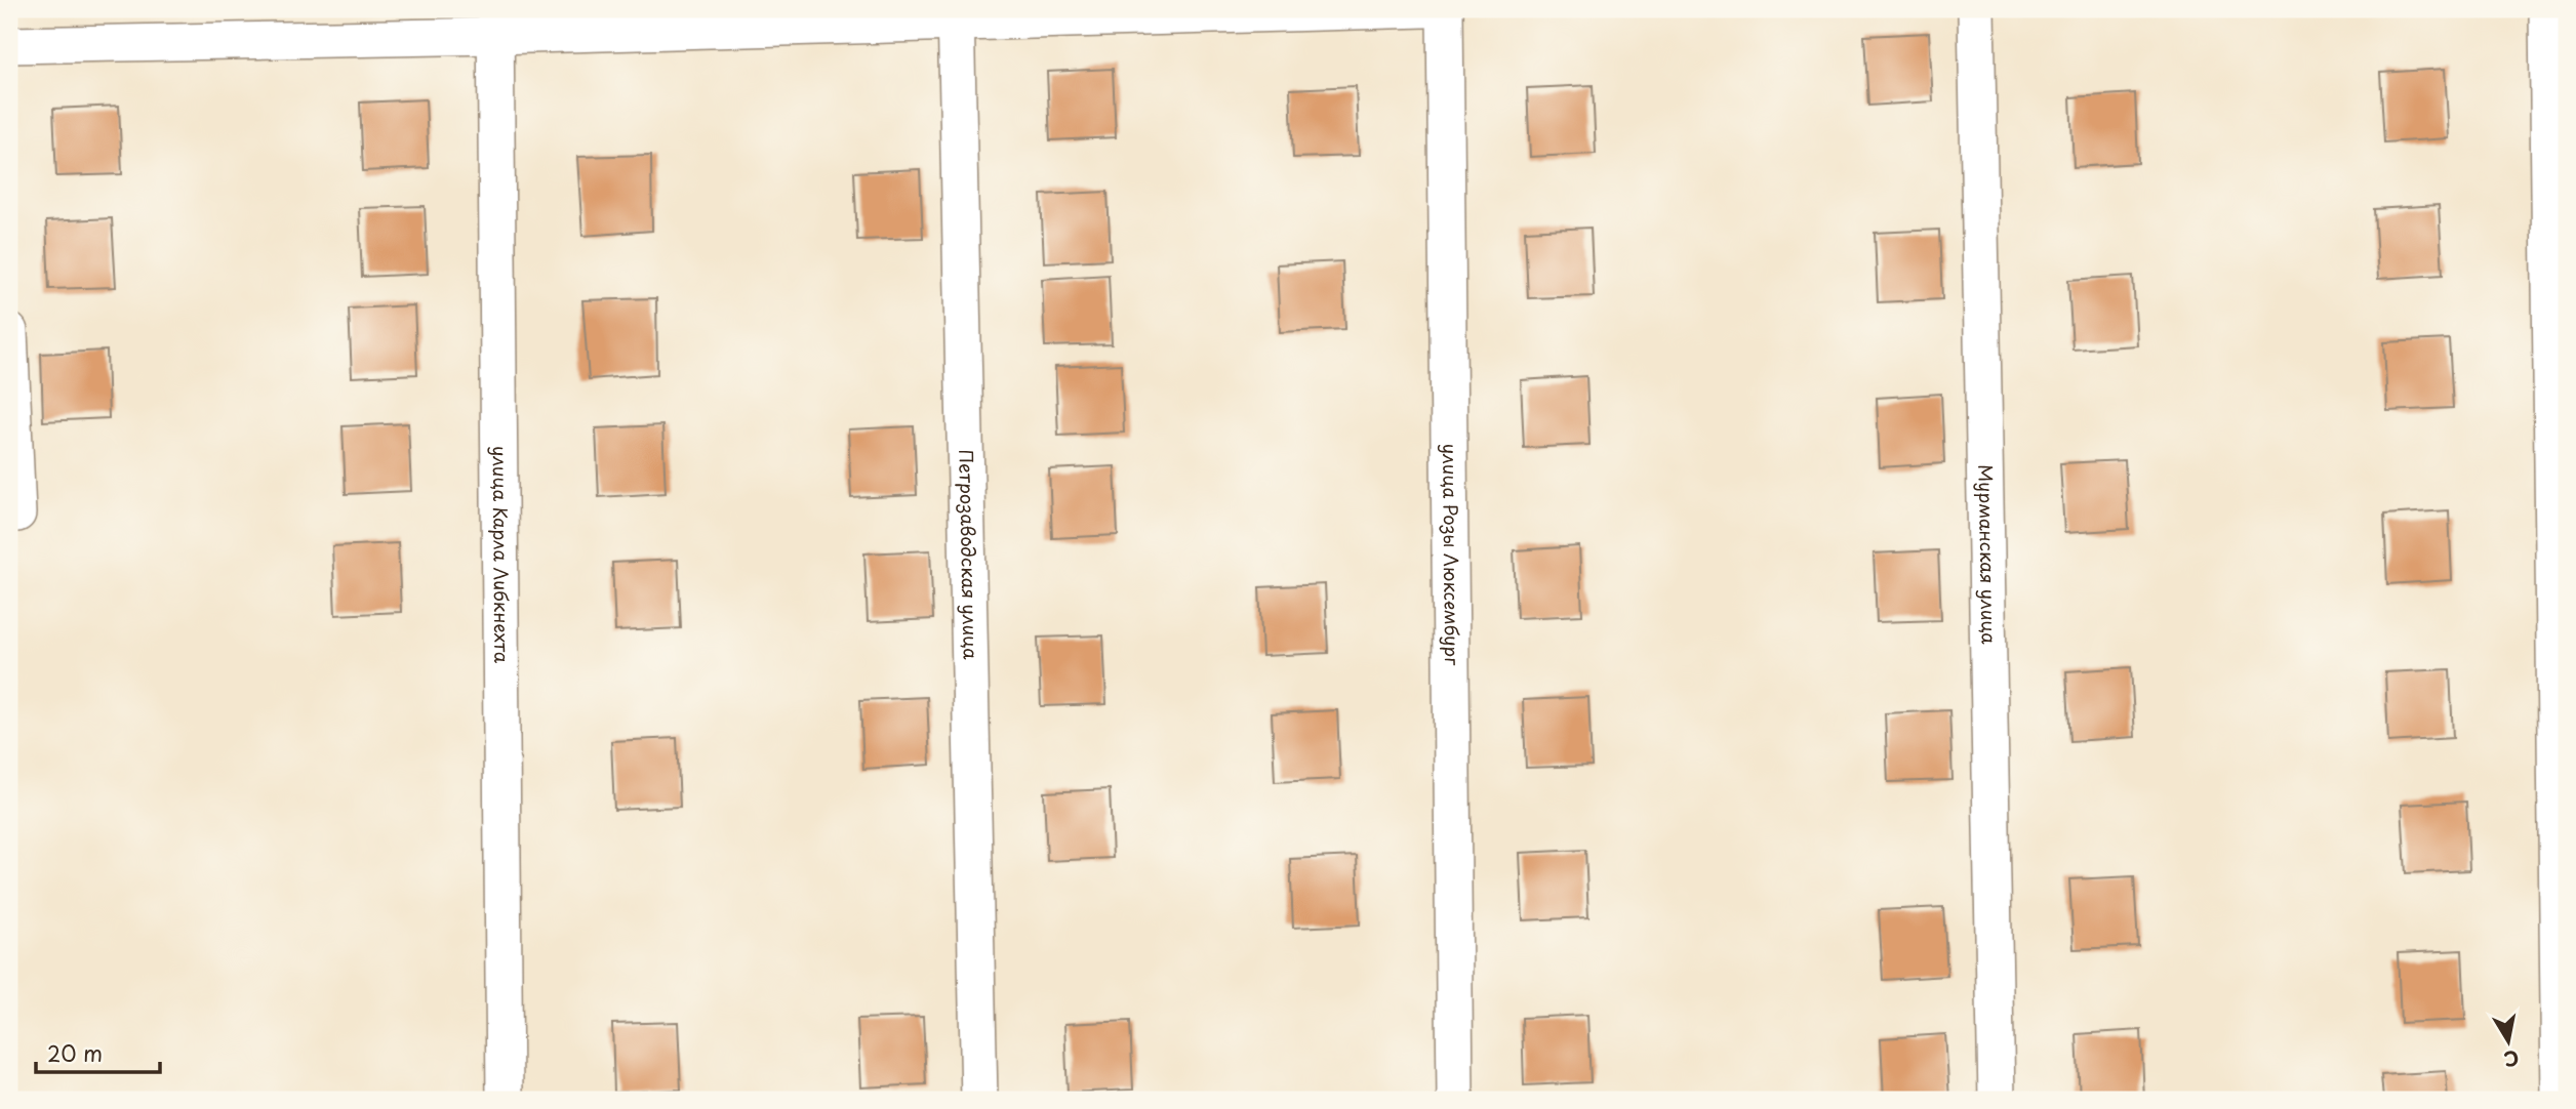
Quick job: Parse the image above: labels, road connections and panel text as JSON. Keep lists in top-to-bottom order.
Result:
{
  "streets": {
    "street": [
      "улица Карла Либкнехта",
      "Петрозаводская улица",
      "улица Розы Люксембург",
      "Мурманская улица"
    ]
  },
  "scale_bar": "20 m",
  "north": "bottom"
}
